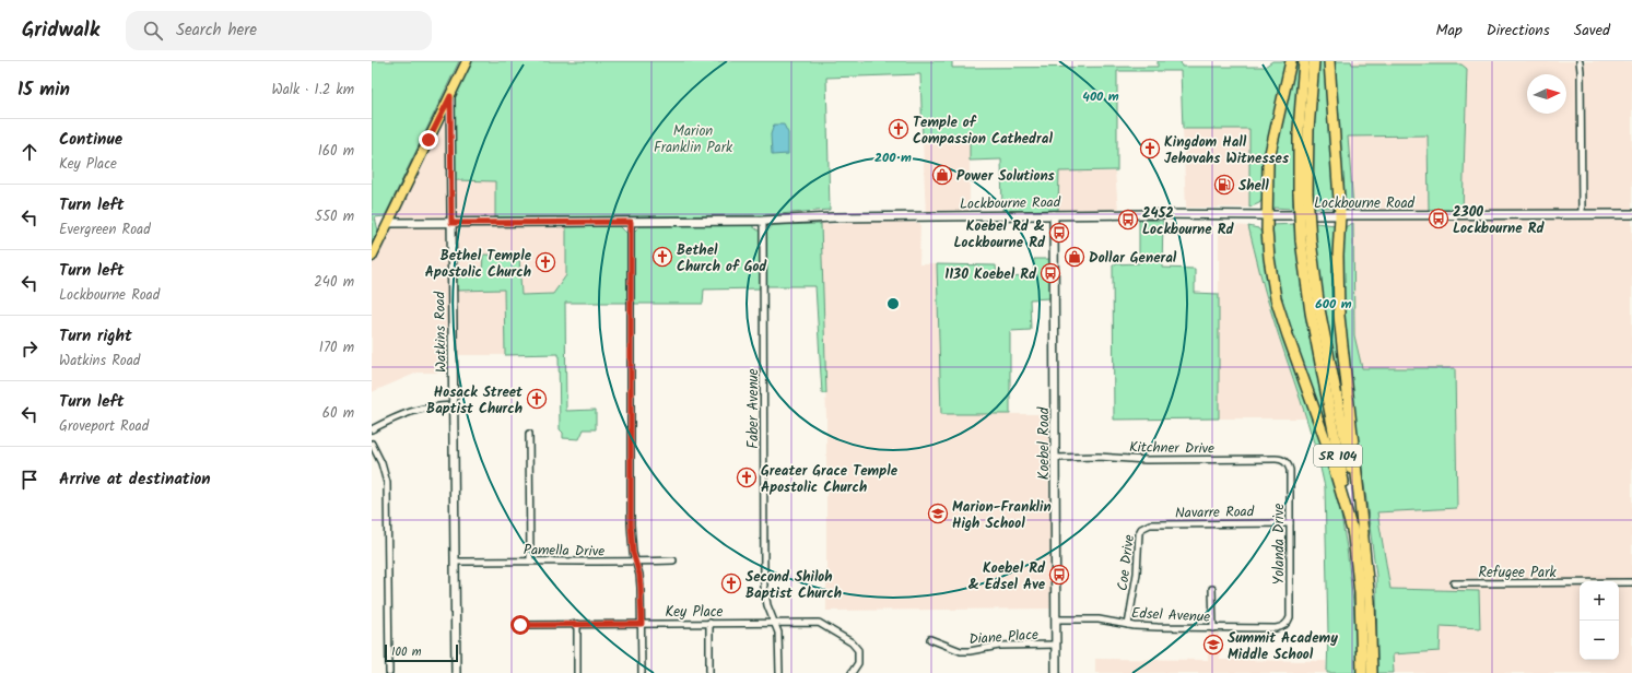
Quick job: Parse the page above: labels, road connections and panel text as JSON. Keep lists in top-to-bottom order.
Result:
{
  "streets": {
    "highway": ["SR 104"],
    "main road": ["Lockbourne Road", "Watkins Road", "Koebel Road"],
    "street": [
      "Faber Avenue",
      "Kitchner Drive",
      "Navarre Road",
      "Yolanda Drive",
      "Pamella Drive",
      "Coe Drive",
      "Refugee Park",
      "Key Place",
      "Edsel Avenue",
      "Diane Place"
    ]
  },
  "crossings": [
    ["Lockbourne Road", "Watkins Road"],
    ["Lockbourne Road", "Faber Avenue"],
    ["Lockbourne Road", "Koebel Road"],
    ["Watkins Road", "Pamella Drive"],
    ["Faber Avenue", "Key Place"],
    ["Koebel Road", "Kitchner Drive"],
    ["Koebel Road", "Edsel Avenue"],
    ["Koebel Road", "Diane Place"],
    ["Kitchner Drive", "Yolanda Drive"],
    ["Navarre Road", "Yolanda Drive"],
    ["Navarre Road", "Coe Drive"],
    ["Yolanda Drive", "Edsel Avenue"],
    ["Coe Drive", "Edsel Avenue"]
  ],
  "parks": ["Marion Franklin Park"],
  "places": {
    "church": [
      "Temple of Compassion Cathedral",
      "Kingdom Hall Jehovahs Witnesses",
      "Bethel Church of God",
      "Bethel Temple Apostolic Church",
      "Hosack Street Baptist Church",
      "Greater Grace Temple Apostolic Church",
      "Second Shiloh Baptist Church"
    ],
    "shop": ["Power Solutions", "Dollar General"],
    "fuel station": ["Shell"],
    "bus stop": [
      "2300 Lockbourne Rd",
      "2452 Lockbourne Rd",
      "Koebel Rd & Lockbourne Rd",
      "1130 Koebel Rd",
      "Koebel Rd & Edsel Ave"
    ],
    "school or university": ["Marion-Franklin High School", "Summit Academy Middle School"]
  },
  "scale_bar": "100 m",
  "north": "right",
  "page": {
    "header": "Gridwalk",
    "search": "Search here",
    "nav": ["Map", "Directions", "Saved"],
    "heading": ["15 min", "Walk · 1.2 km"],
    "list": [
      ["Continue", "Key Place", "160 m"],
      ["Turn left", "Evergreen Road", "550 m"],
      ["Turn left", "Lockbourne Road", "240 m"],
      ["Turn right", "Watkins Road", "170 m"],
      ["Turn left", "Groveport Road", "60 m"],
      "Arrive at destination"
    ],
    "map_buttons": ["+", "−"],
    "scale": "100 m"
  },
  "rings": ["400 m", "200 m", "600 m"]
}
